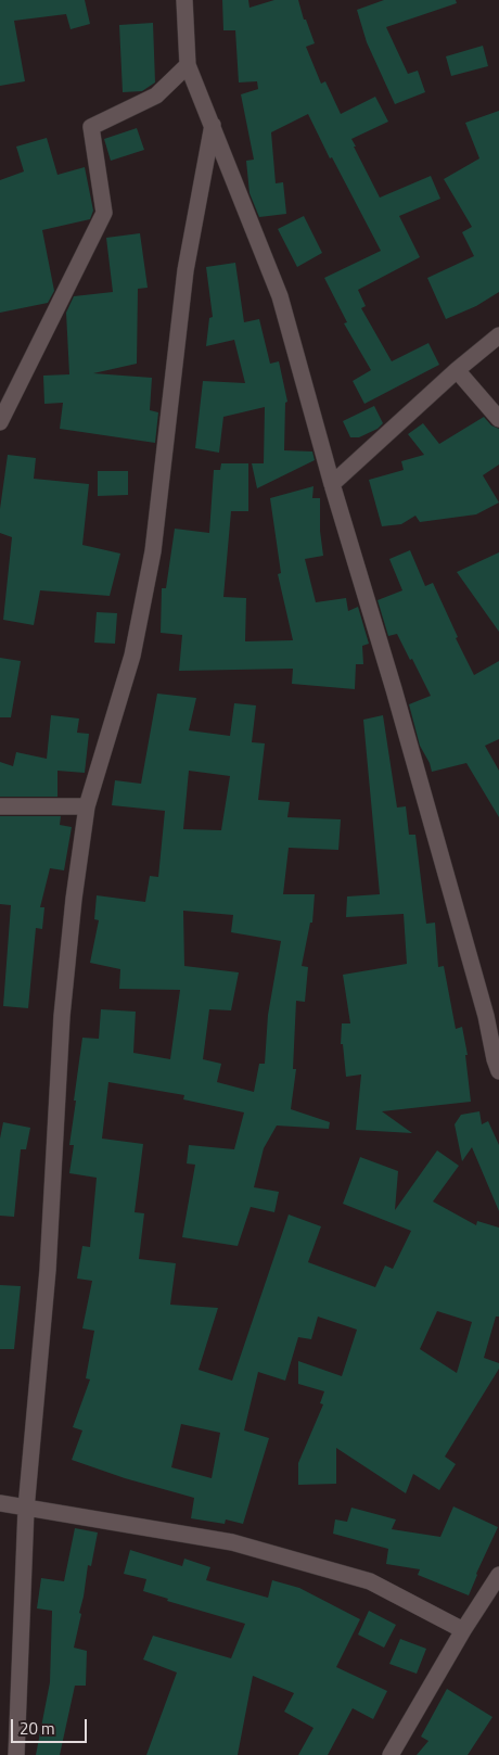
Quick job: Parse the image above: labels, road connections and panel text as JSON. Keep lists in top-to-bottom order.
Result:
{
  "scale_bar": "20 m"
}
